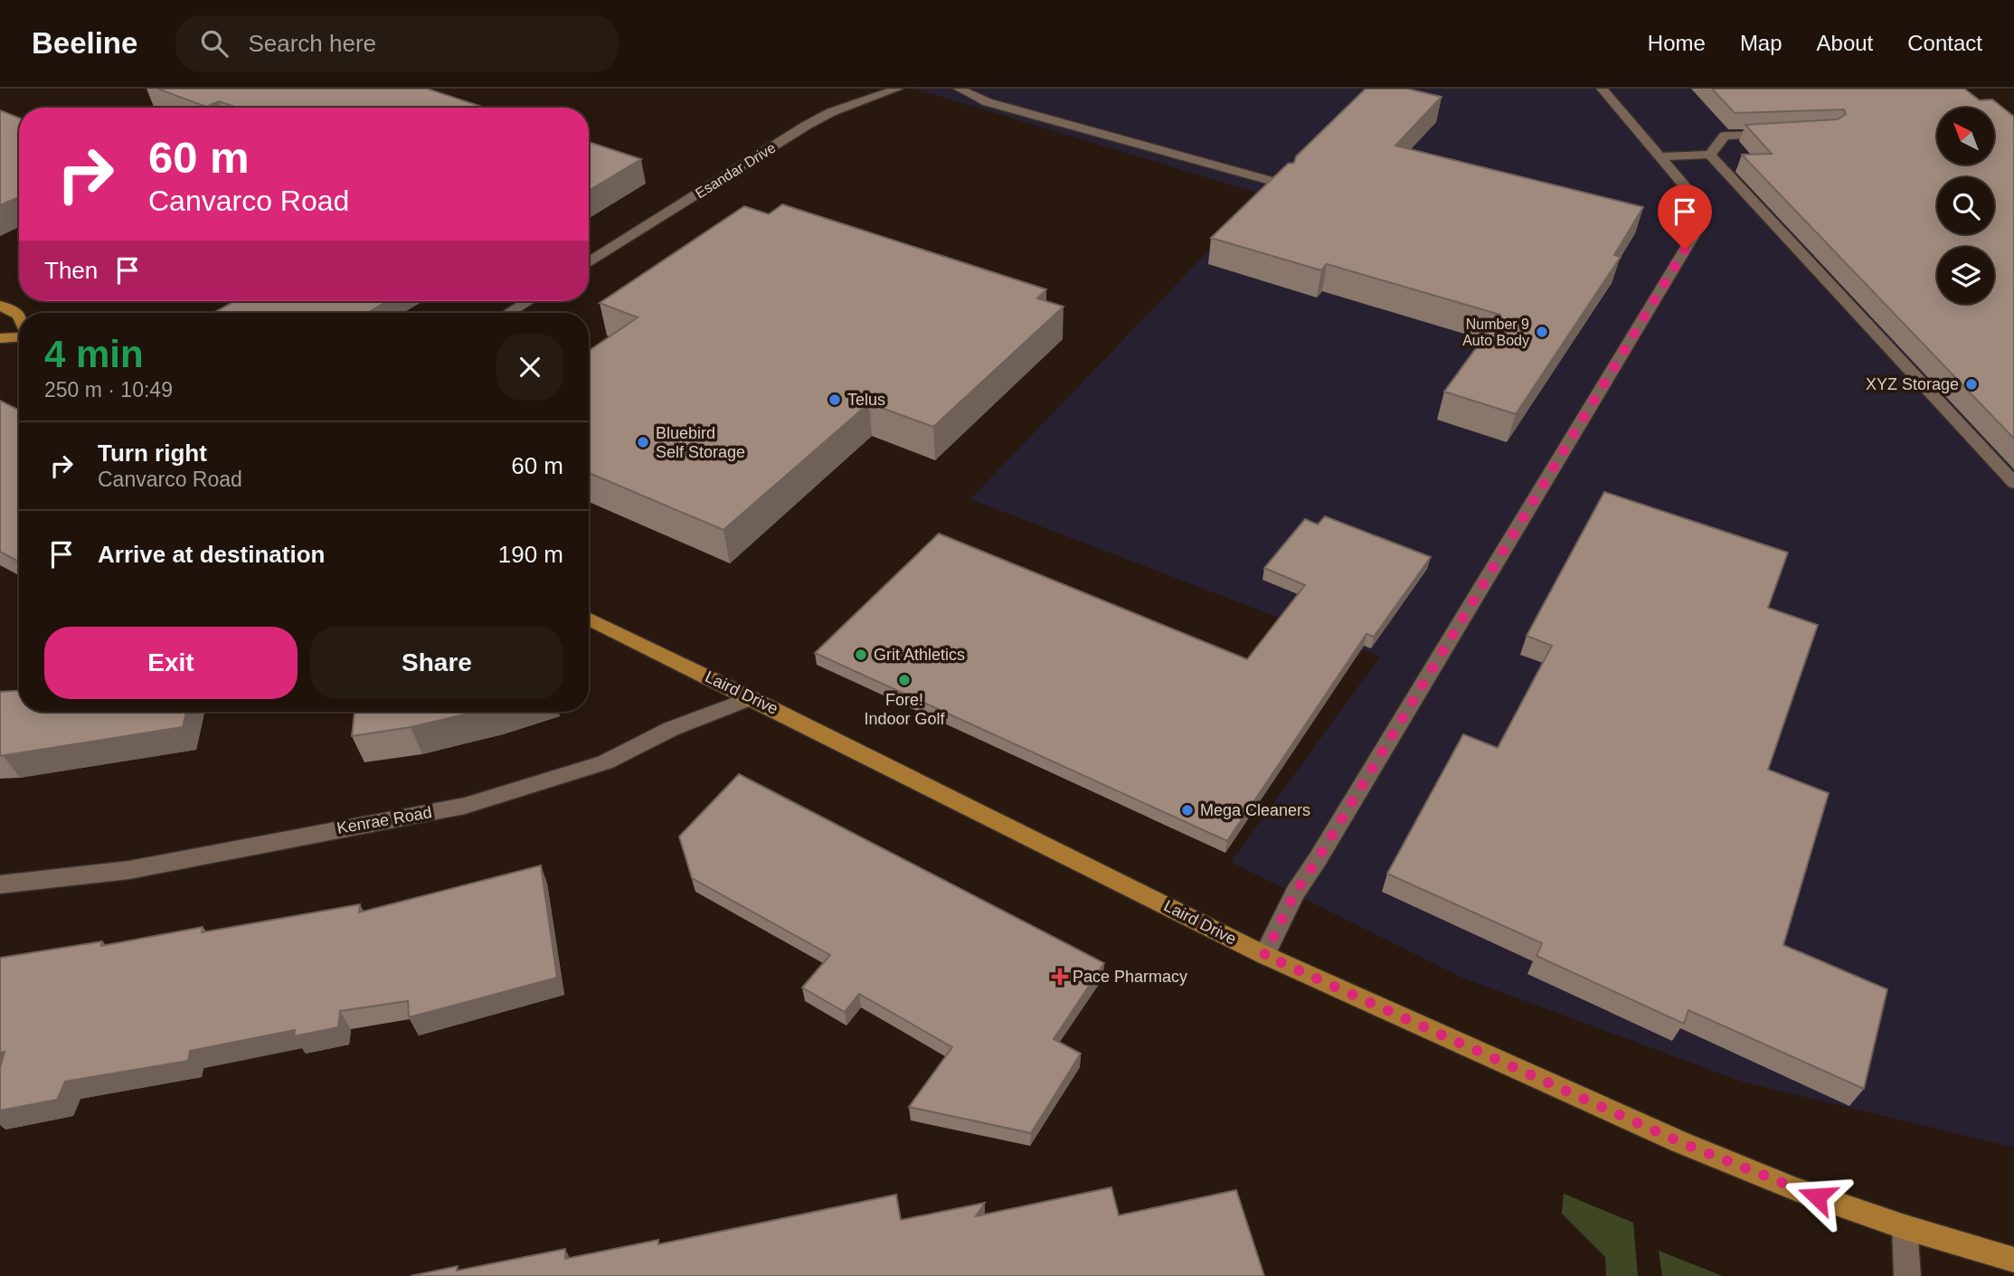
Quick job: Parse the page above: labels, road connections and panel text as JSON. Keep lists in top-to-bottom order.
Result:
{
  "streets": {
    "main road": ["Laird Drive"],
    "street": ["Esandar Drive", "Kenrae Road"]
  },
  "crossings": [
    ["Laird Drive", "Kenrae Road"]
  ],
  "places": {
    "other": [
      "Number 9 Auto Body",
      "XYZ Storage",
      "Telus",
      "Bluebird Self Storage",
      "Grit Athletics",
      "Fore! Indoor Golf",
      "Mega Cleaners"
    ],
    "health": ["Pace Pharmacy"]
  },
  "north": "top left",
  "page": {
    "header": "Beeline",
    "search": "Search here",
    "nav": [
      "Home",
      "Map",
      "About",
      "Contact"
    ],
    "turn": ["60 m", "Canvarco Road"],
    "then": "Then",
    "heading": ["4 min", "250 m · 10:49"],
    "list": [
      {
        "name": "Turn right",
        "note": "Canvarco Road",
        "value": "60 m"
      },
      {
        "name": "Arrive at destination",
        "value": "190 m"
      }
    ],
    "buttons": ["Exit", "Share"]
  }
}
